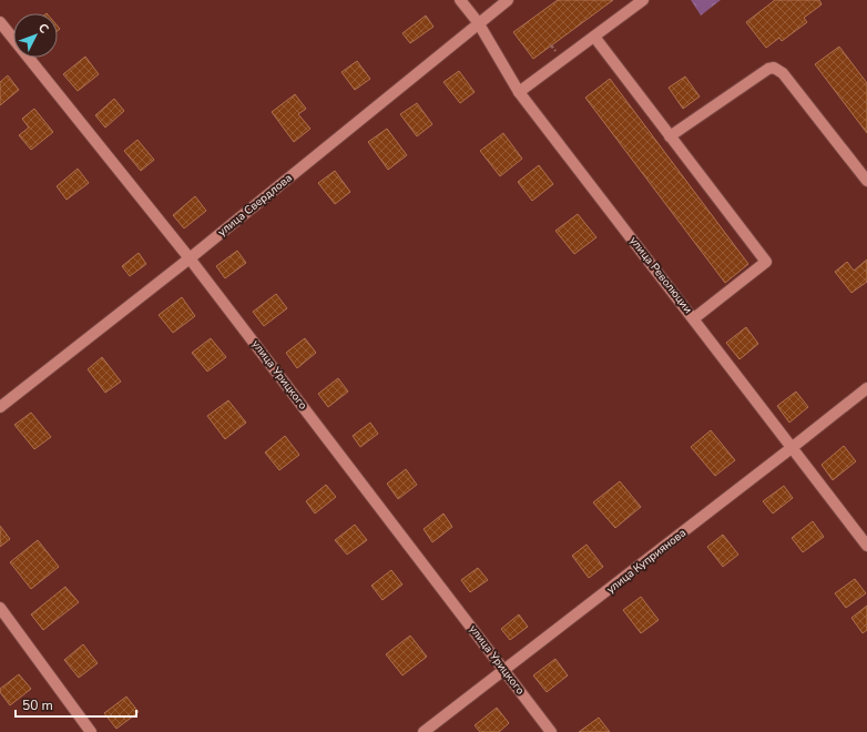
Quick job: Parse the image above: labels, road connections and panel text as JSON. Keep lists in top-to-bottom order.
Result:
{
  "streets": {
    "street": [
      "улица Свердлова",
      "улица Революции",
      "улица Урицкого",
      "улица Куприянова"
    ]
  },
  "crossings": [
    ["улица Свердлова", "улица Революции"],
    ["улица Свердлова", "улица Урицкого"],
    ["улица Революции", "улица Куприянова"],
    ["улица Урицкого", "улица Куприянова"]
  ],
  "scale_bar": "50 m",
  "north": "top right"
}
